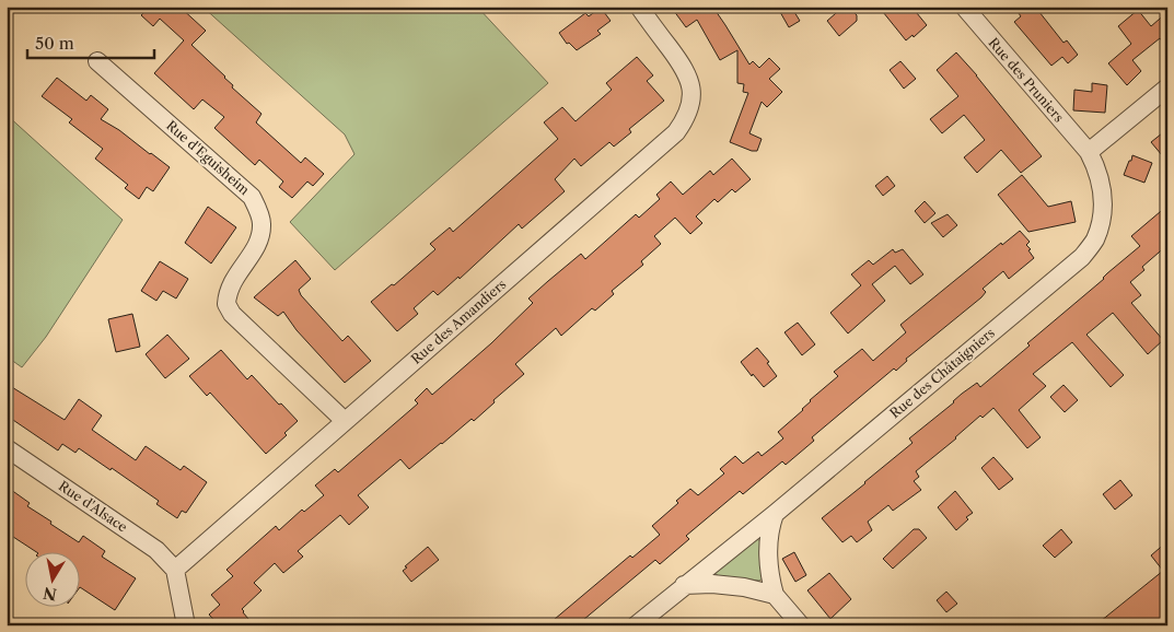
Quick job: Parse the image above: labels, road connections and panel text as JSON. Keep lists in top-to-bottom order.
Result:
{
  "streets": {
    "street": [
      "Rue des Pruniers",
      "Rue d'Eguisheim",
      "Rue des Amandiers",
      "Rue des Châtaigniers",
      "Rue d'Alsace"
    ]
  },
  "crossings": [
    ["Rue des Pruniers", "Rue des Châtaigniers"],
    ["Rue d'Eguisheim", "Rue des Amandiers"],
    ["Rue des Amandiers", "Rue d'Alsace"]
  ],
  "scale_bar": "50 m",
  "north": "bottom"
}
